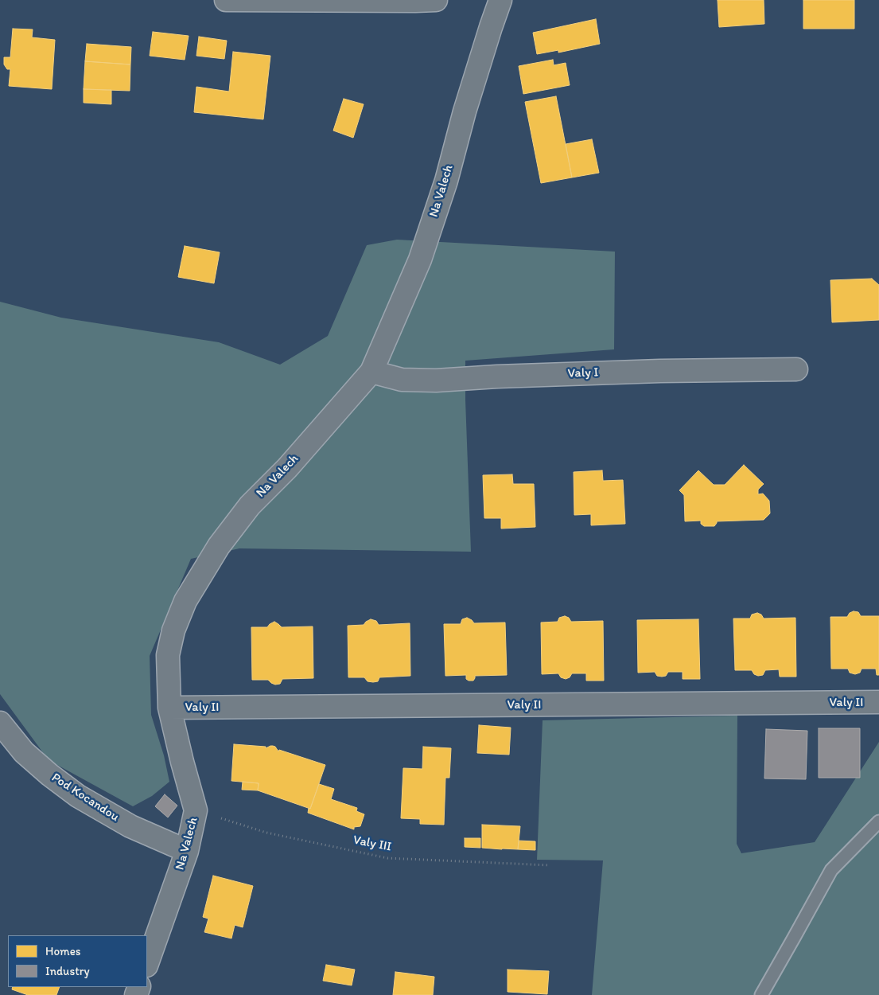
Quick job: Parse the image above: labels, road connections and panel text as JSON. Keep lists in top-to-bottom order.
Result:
{
  "streets": {
    "street": [
      "Na Valech",
      "Valy I",
      "Valy II",
      "Pod Kocandou"
    ],
    "path": ["Valy III"]
  },
  "crossings": [
    ["Na Valech", "Valy I"],
    ["Na Valech", "Valy II"],
    ["Na Valech", "Pod Kocandou"],
    ["Na Valech", "Valy III"]
  ],
  "legend": ["Homes", "Industry"]
}
